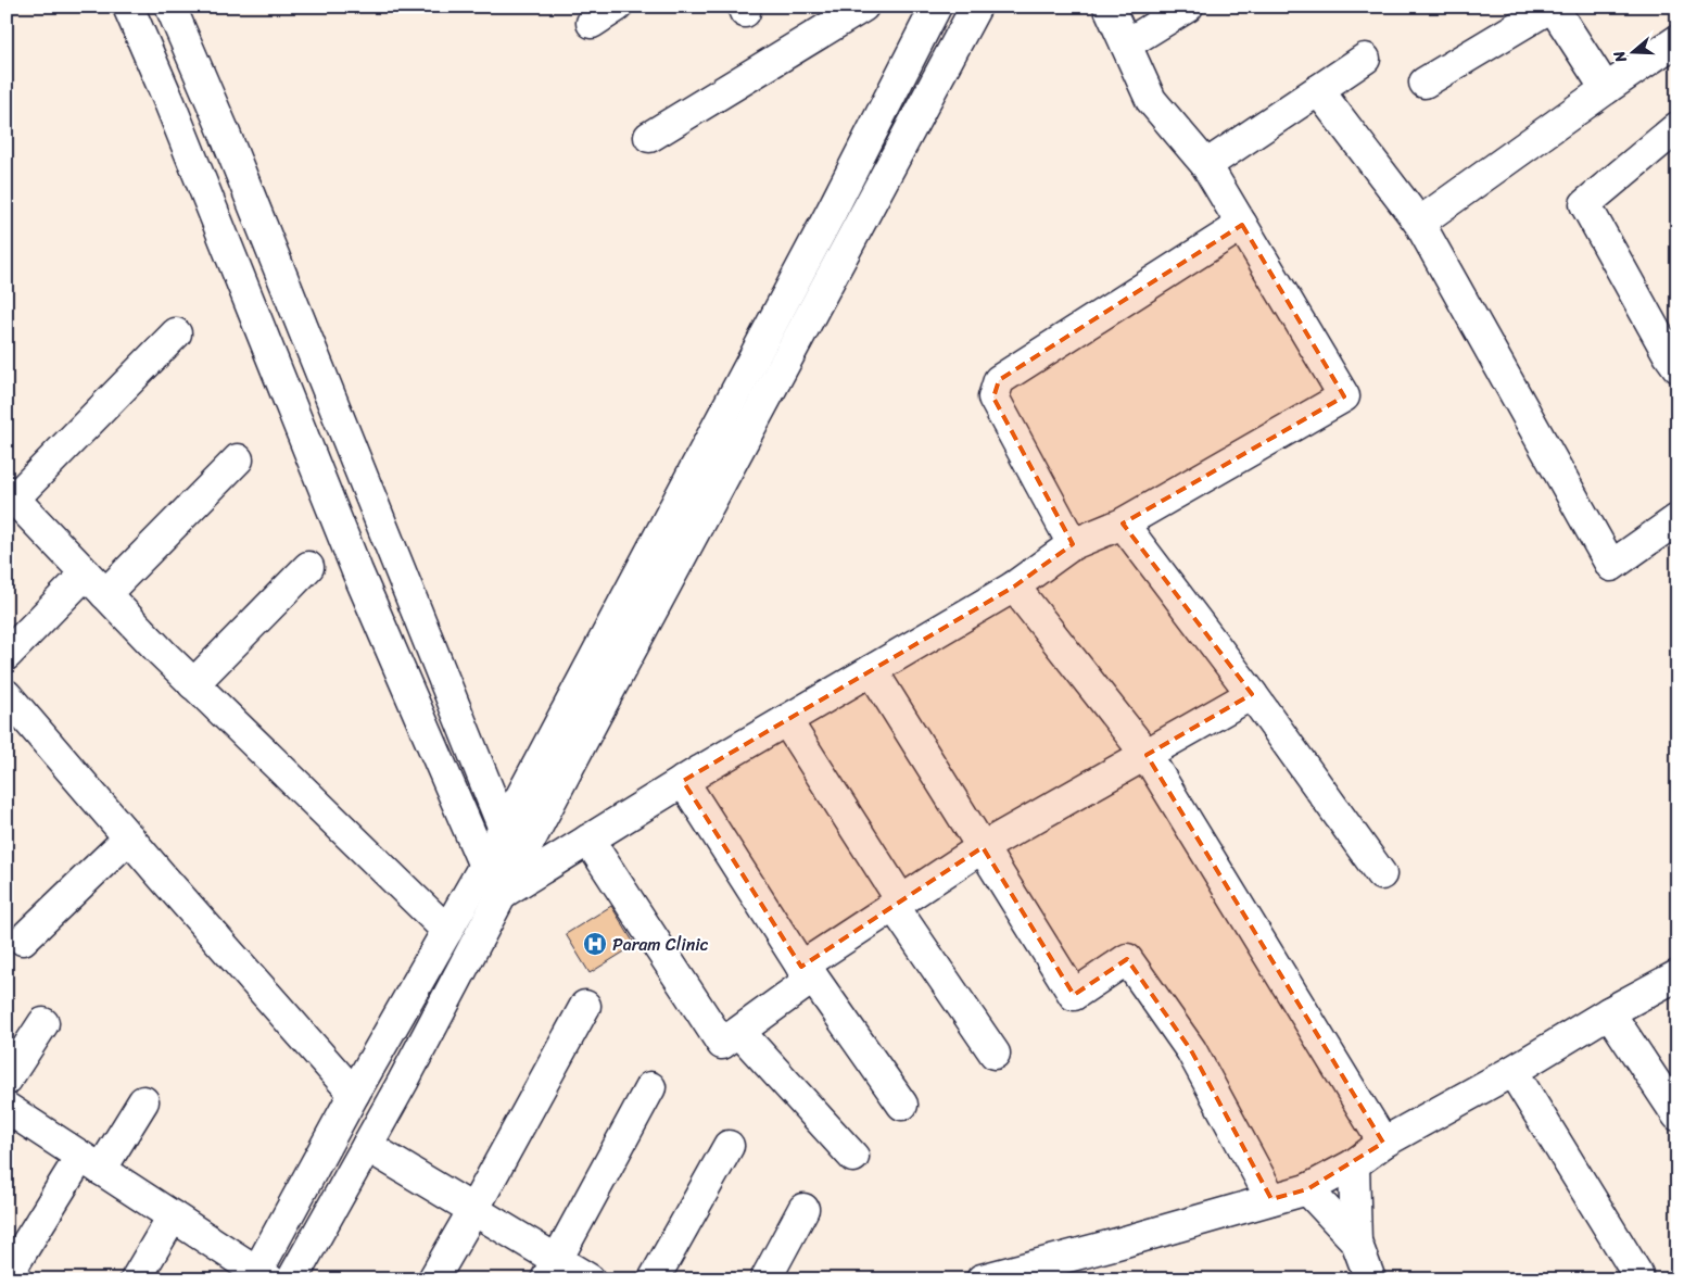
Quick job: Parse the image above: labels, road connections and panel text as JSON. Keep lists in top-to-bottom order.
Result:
{
  "places": {
    "hospital": ["Param Clinic"]
  },
  "north": "left"
}
